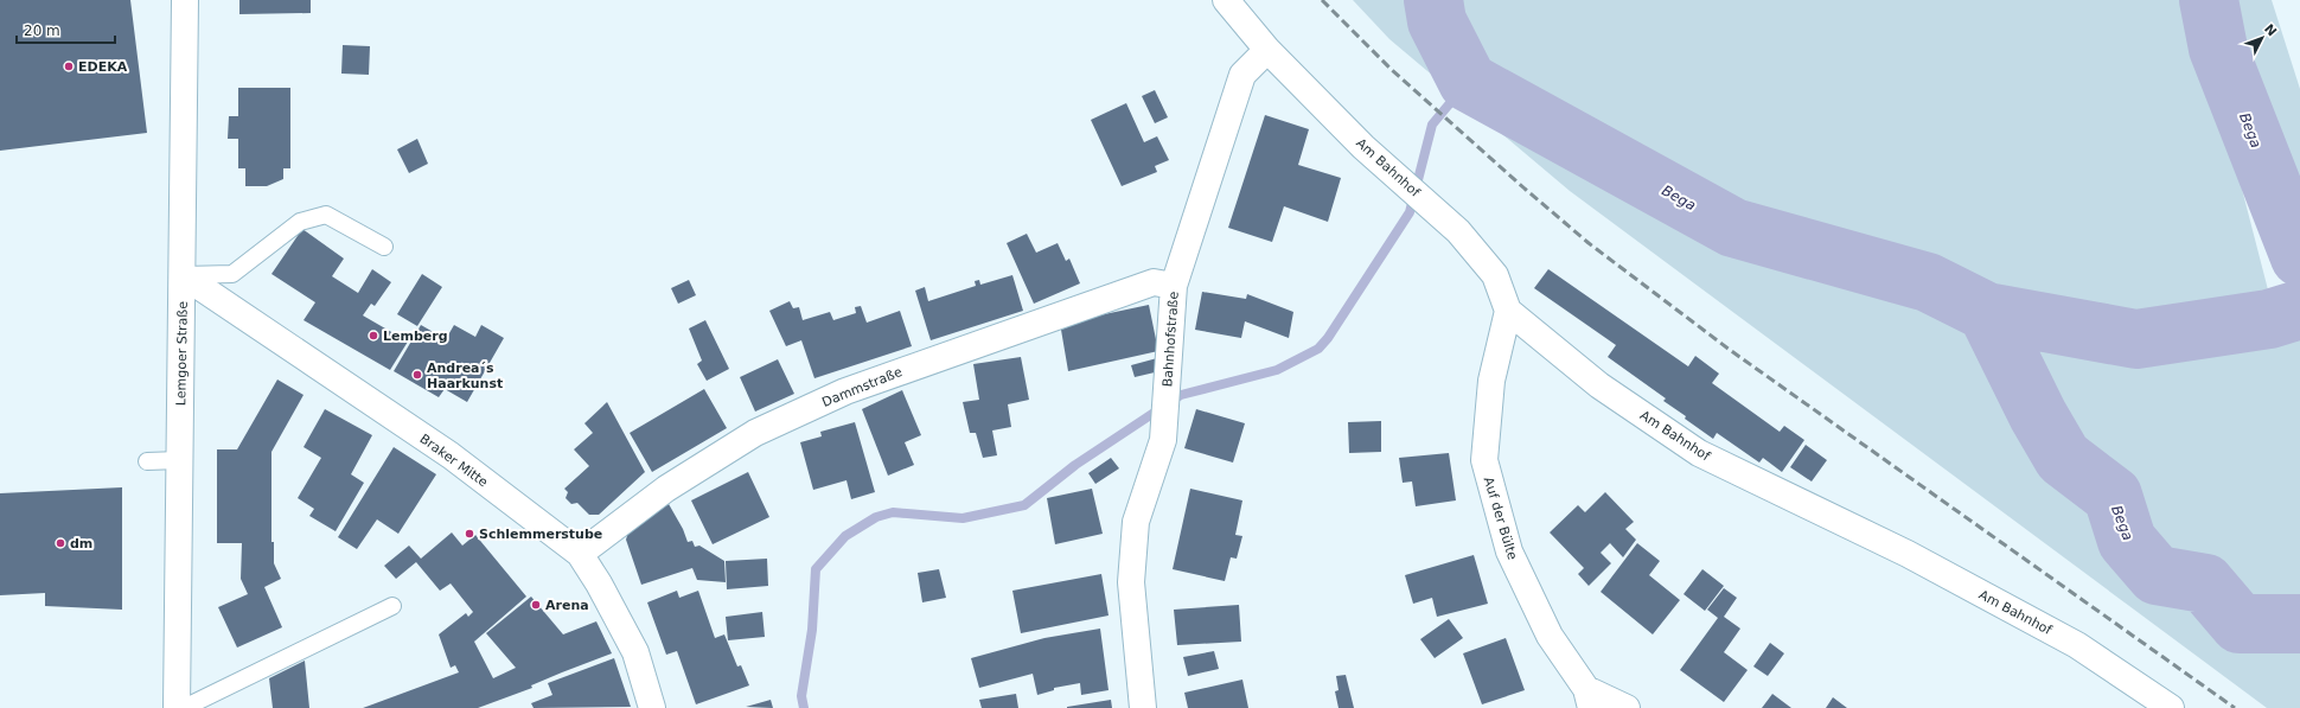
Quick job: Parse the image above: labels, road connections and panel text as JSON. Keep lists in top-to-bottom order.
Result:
{
  "streets": {
    "street": [
      "Am Bahnhof",
      "Bahnhofstraße",
      "Lemgoer Straße",
      "Dammstraße",
      "Braker Mitte",
      "Auf der Bülte"
    ]
  },
  "crossings": [
    ["Am Bahnhof", "Bahnhofstraße"],
    ["Am Bahnhof", "Auf der Bülte"],
    ["Bahnhofstraße", "Dammstraße"],
    ["Lemgoer Straße", "Braker Mitte"],
    ["Dammstraße", "Braker Mitte"]
  ],
  "water": ["Bega"],
  "places": [
    "EDEKA",
    "Lemberg",
    "Andrea´s Haarkunst",
    "Schlemmerstube",
    "dm",
    "Arena"
  ],
  "scale_bar": "20 m",
  "north": "top right"
}
